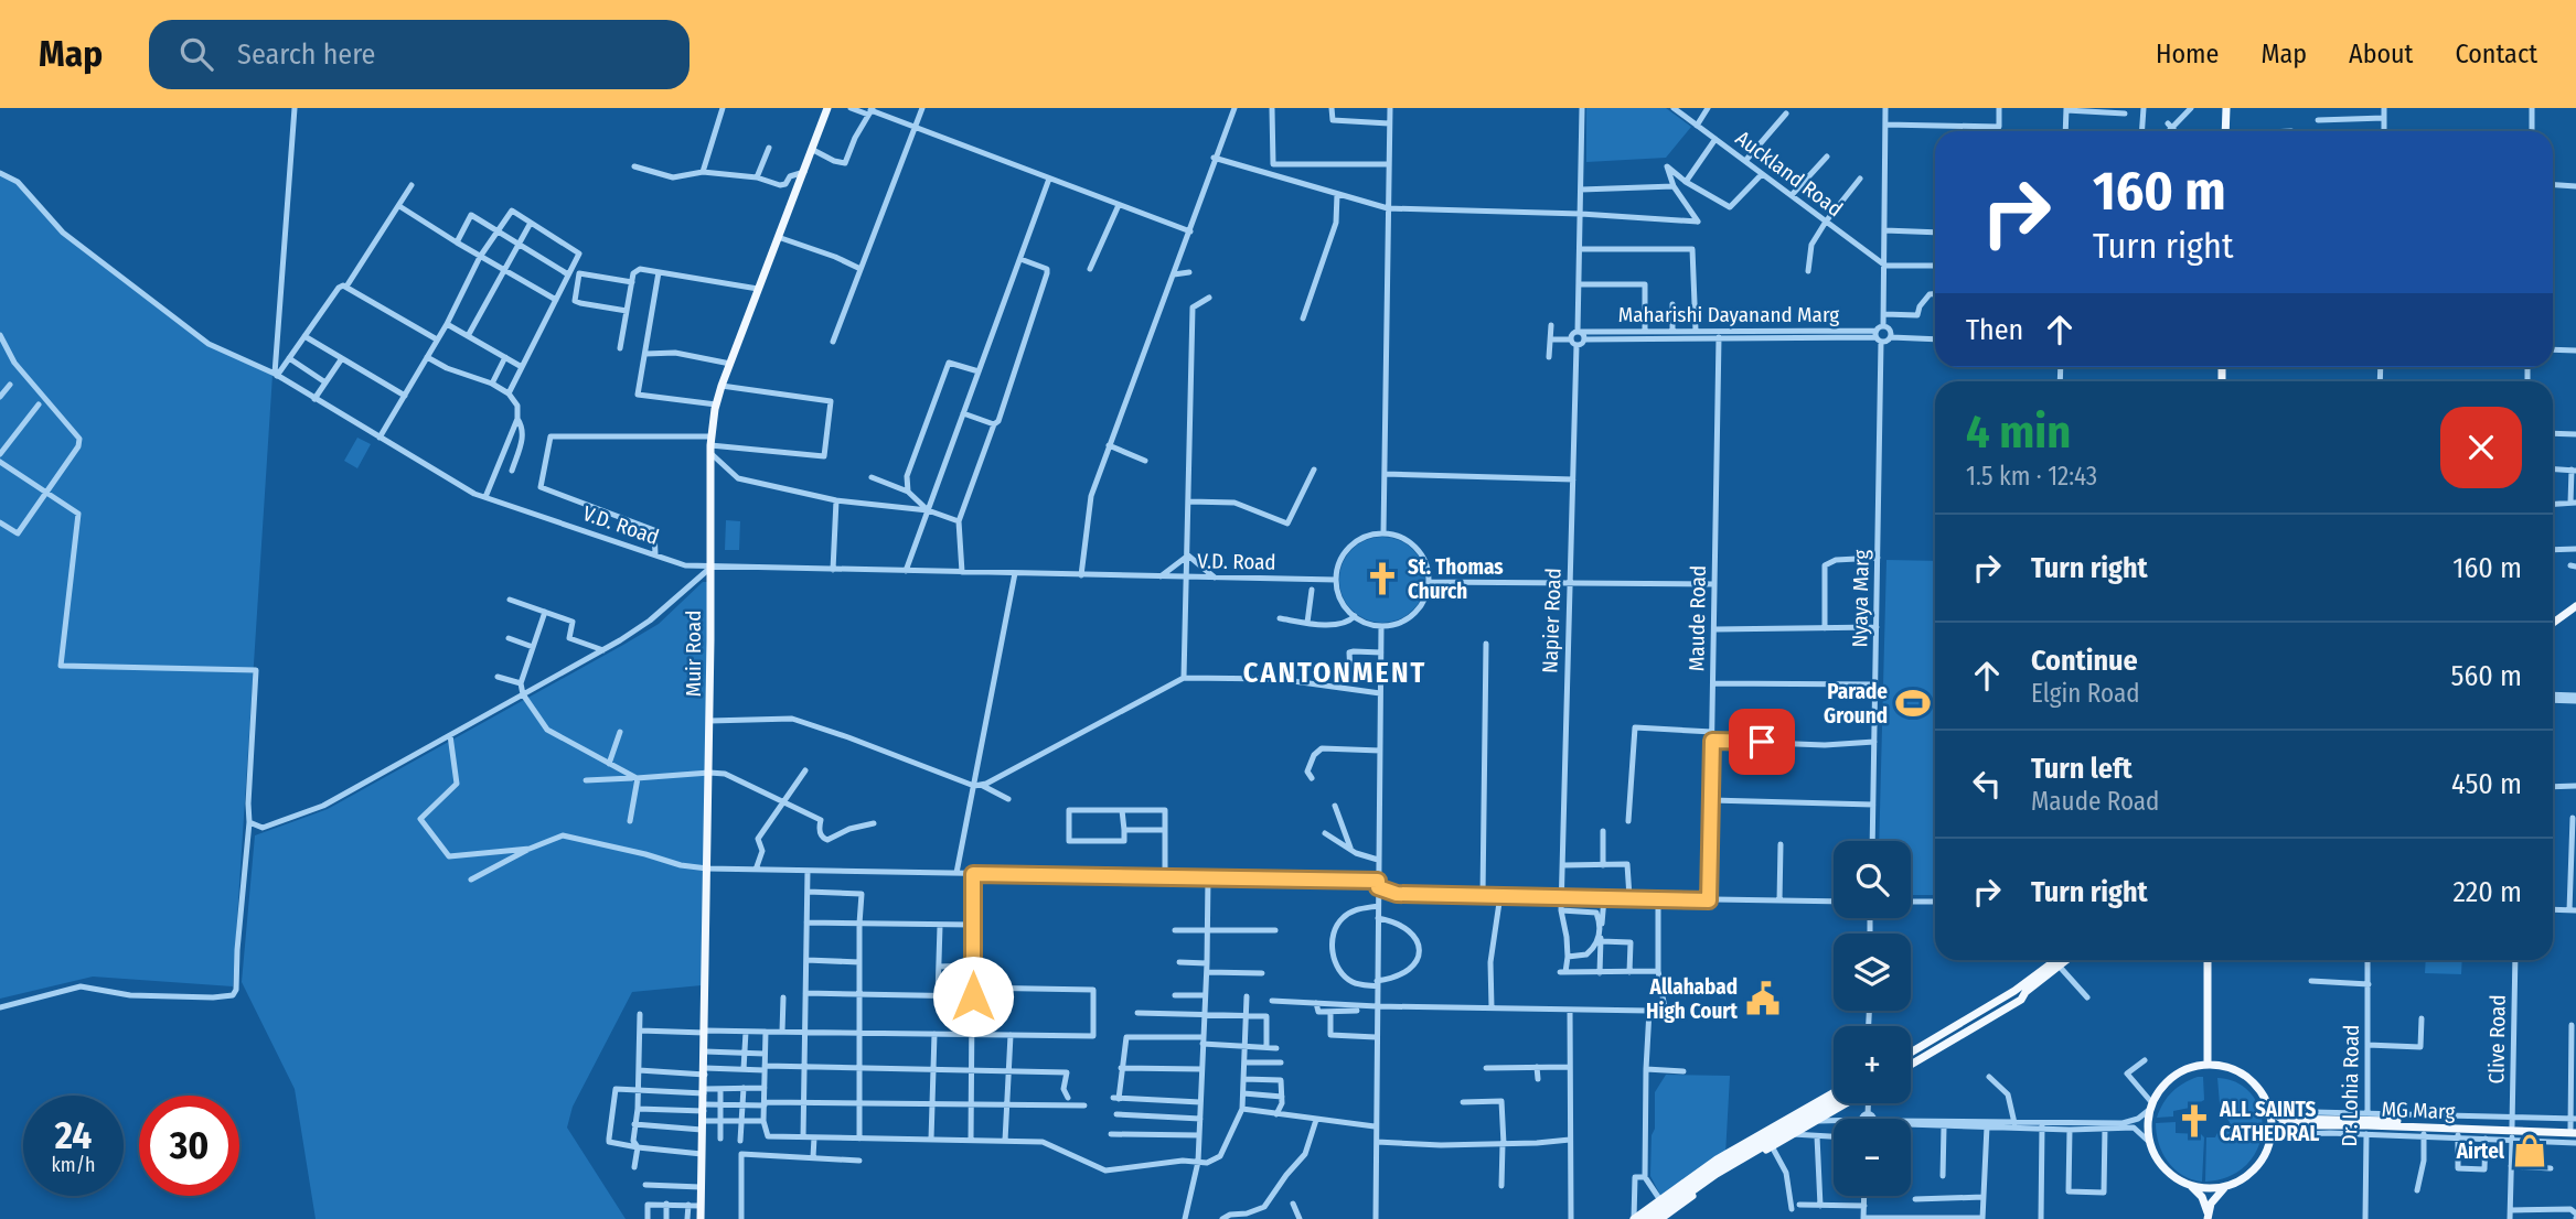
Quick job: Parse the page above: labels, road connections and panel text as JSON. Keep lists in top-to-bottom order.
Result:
{
  "streets": {
    "main road": ["Muir Road", "MG Marg"],
    "street": [
      "Auckland Road",
      "Maharishi Dayanand Marg",
      "V.D. Road",
      "Nyaya Marg",
      "Maude Road",
      "Napier Road",
      "Clive Road",
      "Dr. Lohia Road"
    ]
  },
  "crossings": [
    ["Auckland Road", "Nyaya Marg"],
    ["Maharishi Dayanand Marg", "Nyaya Marg"],
    ["Maharishi Dayanand Marg", "Maude Road"],
    ["Maharishi Dayanand Marg", "Napier Road"],
    ["V.D. Road", "Muir Road"],
    ["Clive Road", "MG Marg"],
    ["Dr. Lohia Road", "MG Marg"]
  ],
  "districts": ["CANTONMENT"],
  "places": {
    "church": ["St. Thomas Church", "ALL SAINTS CATHEDRAL"],
    "sports": ["Parade Ground"],
    "public building": ["Allahabad High Court"],
    "shop": ["Airtel"]
  },
  "page": {
    "header": "Map",
    "search": "Search here",
    "nav": [
      "Home",
      "Map",
      "About",
      "Contact"
    ],
    "turn": ["160 m", "Turn right"],
    "then": "Then",
    "heading": ["4 min", "1.5 km · 12:43"],
    "list": [
      {
        "name": "Turn right",
        "value": "160 m"
      },
      {
        "name": "Continue",
        "note": "Elgin Road",
        "value": "560 m"
      },
      {
        "name": "Turn left",
        "note": "Maude Road",
        "value": "450 m"
      },
      {
        "name": "Turn right",
        "value": "220 m"
      }
    ],
    "map_buttons": ["+", "−"],
    "speed": "24 km/h",
    "limit": "30"
  }
}
